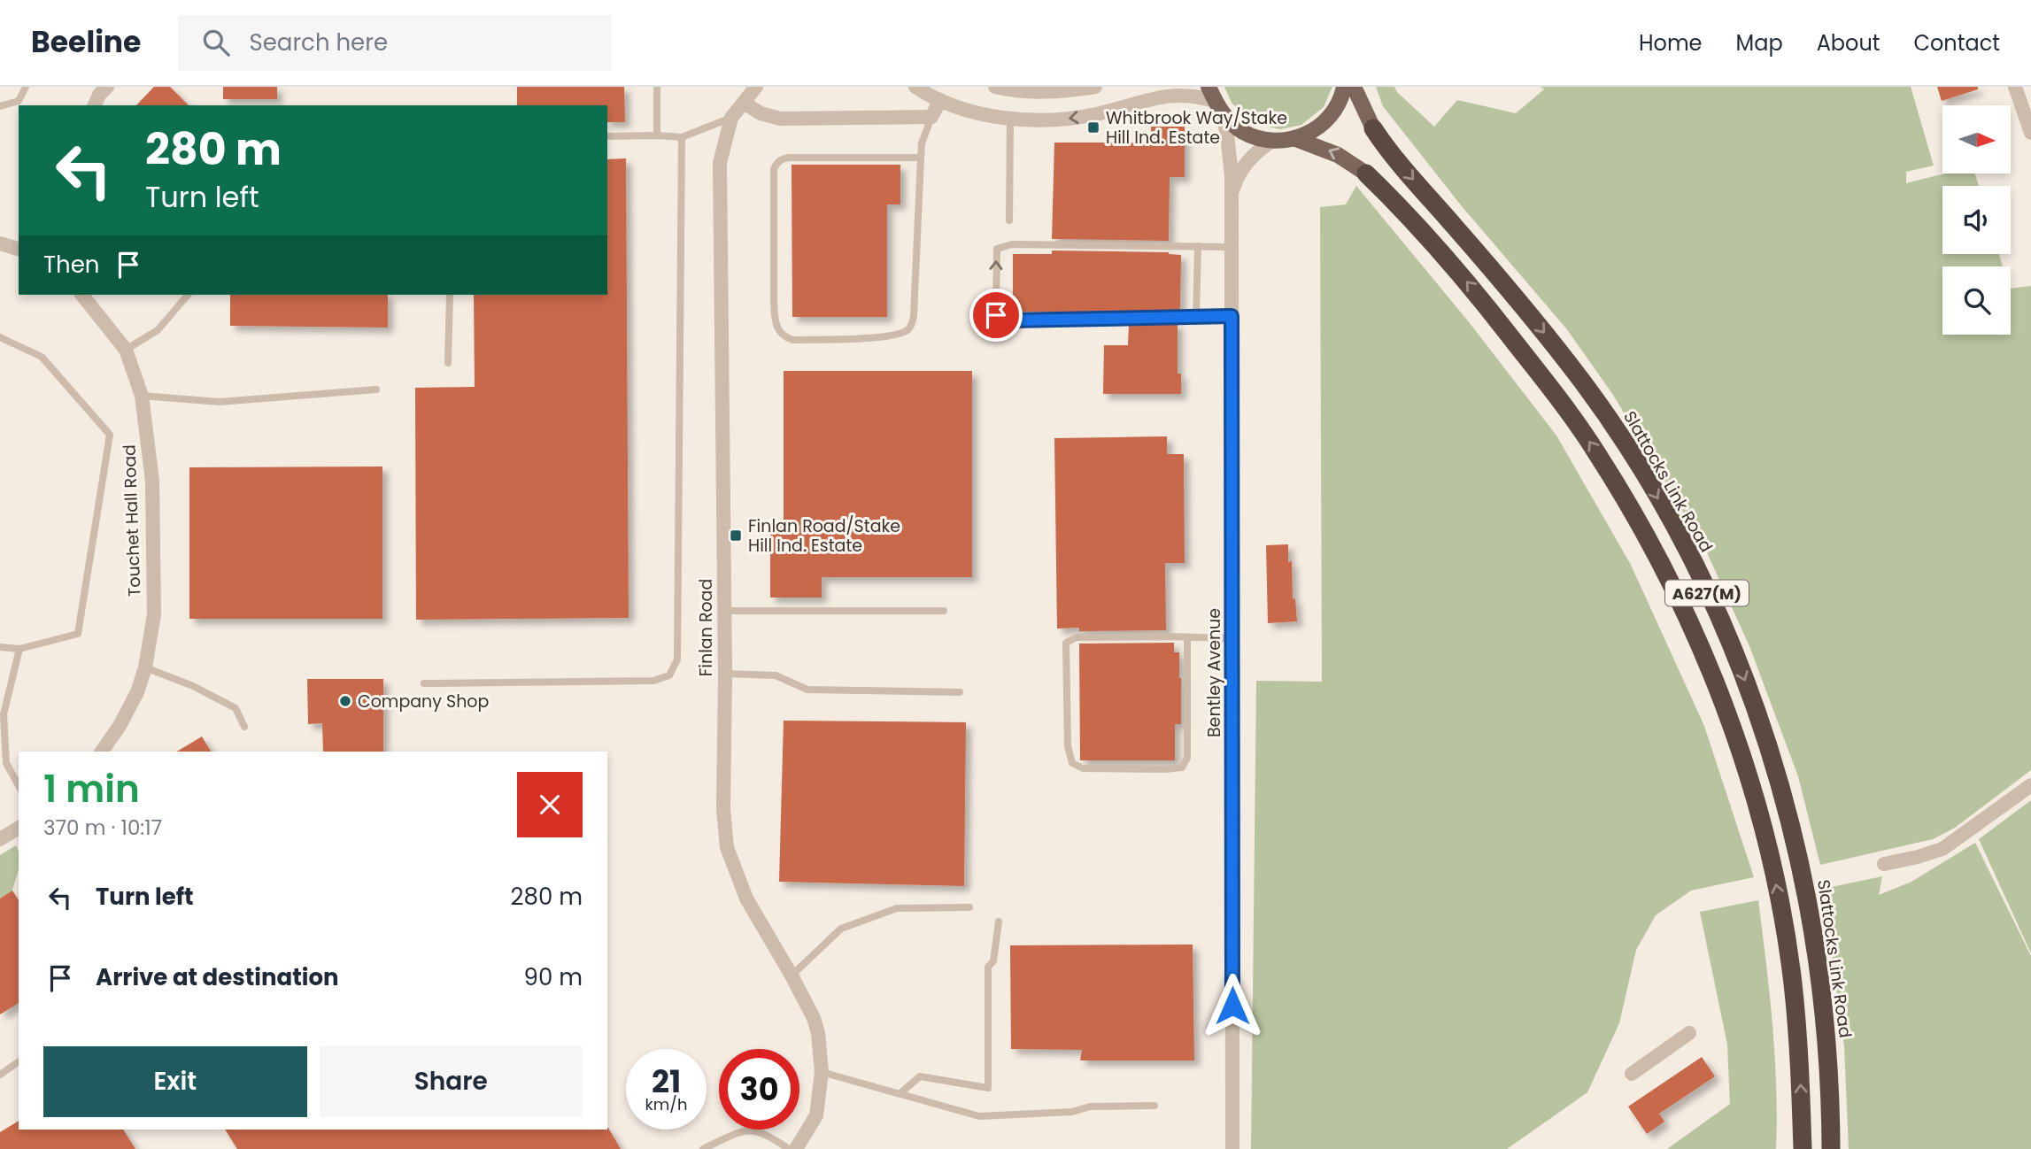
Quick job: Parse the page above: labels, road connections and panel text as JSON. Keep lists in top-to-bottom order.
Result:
{
  "streets": {
    "highway": ["Slattocks Link Road", "A627(M)"],
    "street": ["Touchet Hall Road", "Finlan Road", "Bentley Avenue"]
  },
  "one_way": ["Slattocks Link Road"],
  "places": {
    "transit": ["Whitbrook Way/Stake Hill Ind. Estate", "Finlan Road/Stake Hill Ind. Estate"],
    "other": ["Company Shop"]
  },
  "north": "right",
  "page": {
    "header": "Beeline",
    "search": "Search here",
    "nav": [
      "Home",
      "Map",
      "About",
      "Contact"
    ],
    "turn": ["280 m", "Turn left"],
    "then": "Then",
    "heading": ["1 min", "370 m · 10:17"],
    "list": [
      {
        "name": "Turn left",
        "value": "280 m"
      },
      {
        "name": "Arrive at destination",
        "value": "90 m"
      }
    ],
    "buttons": ["Exit", "Share"],
    "speed": "21 km/h",
    "limit": "30"
  }
}
